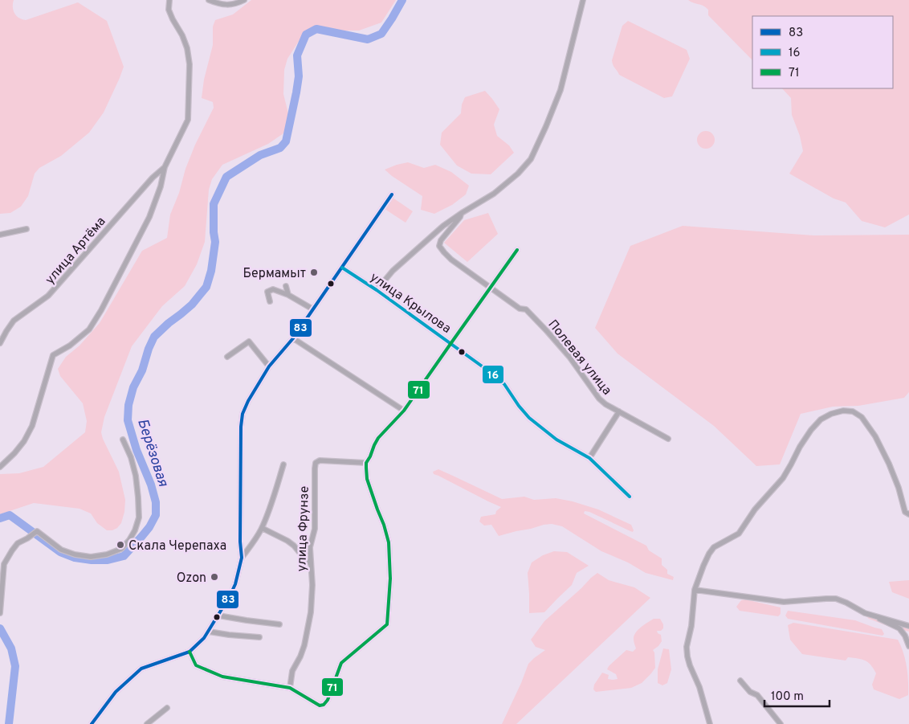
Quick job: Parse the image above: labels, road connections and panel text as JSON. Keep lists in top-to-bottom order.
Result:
{
  "streets": {
    "street": [
      "улица Артёма",
      "улица Крылова",
      "Полевая улица",
      "улица Фрунзе"
    ]
  },
  "water": ["Берёзовая"],
  "places": ["Бермамыт", "Скала Черепаха", "Ozon"],
  "lines": ["transit line 83", "transit line 71", "transit line 16"],
  "legend": ["83", "16", "71"],
  "scale_bar": "100 m"
}
